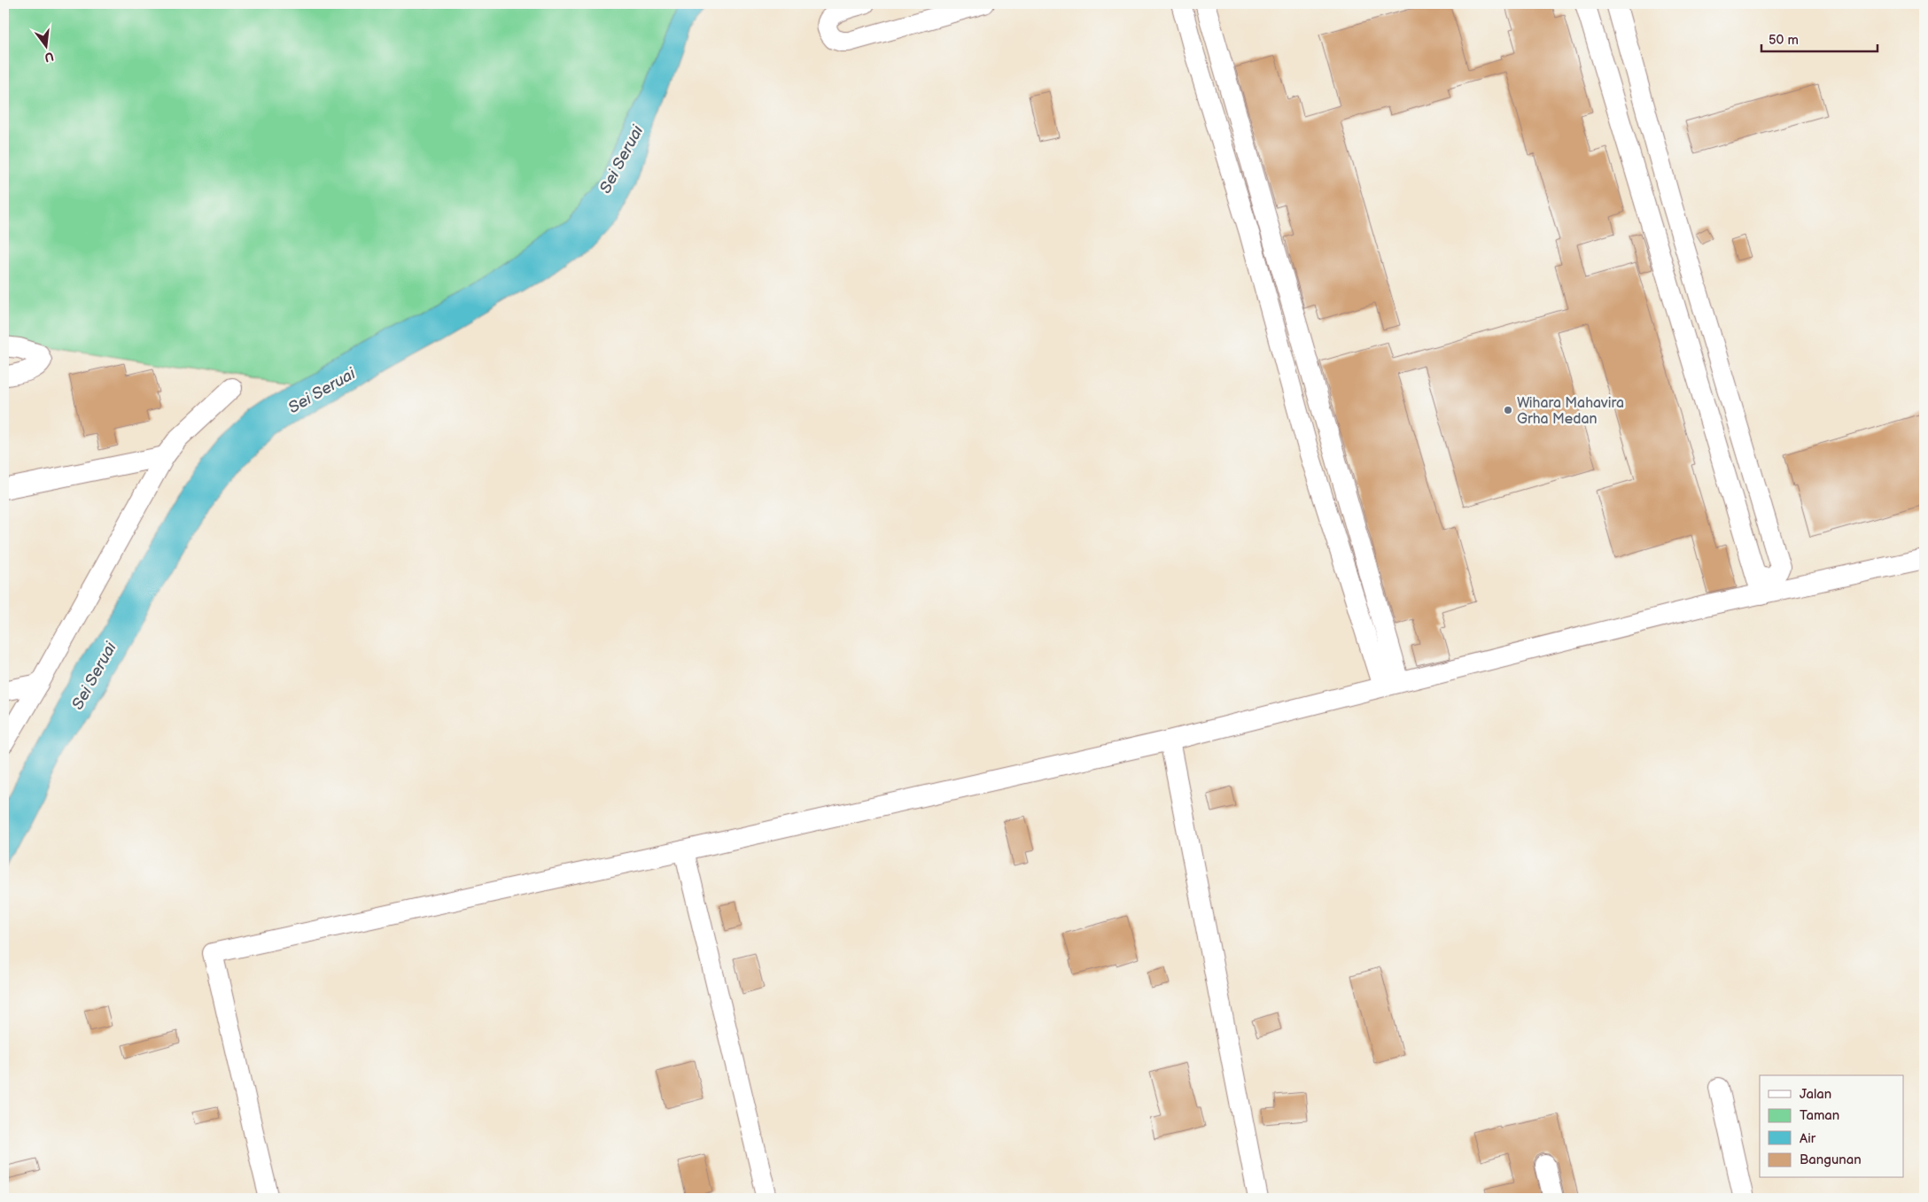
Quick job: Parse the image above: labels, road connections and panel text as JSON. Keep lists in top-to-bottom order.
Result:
{
  "water": ["Sei Seruai"],
  "places": ["Wihara Mahavira Grha Medan"],
  "legend": [
    "Jalan",
    "Taman",
    "Air",
    "Bangunan"
  ],
  "scale_bar": "50 m",
  "north": "bottom"
}
